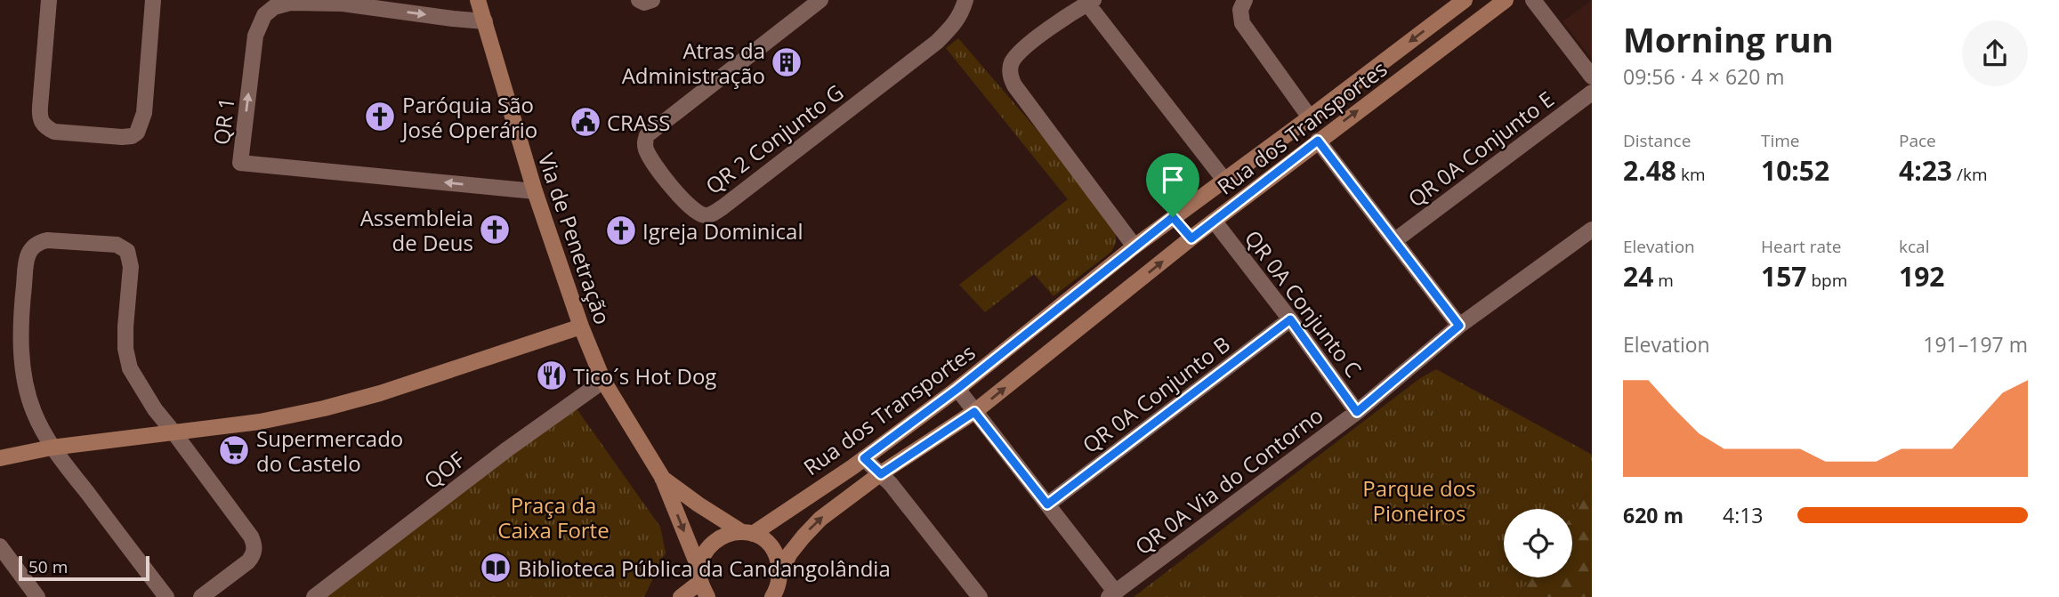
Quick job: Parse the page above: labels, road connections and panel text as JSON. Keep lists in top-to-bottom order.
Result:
{
  "streets": {
    "street": [
      "QR 1",
      "Rua dos Transportes",
      "QR 2 Conjunto G",
      "QR 0A Conjunto E",
      "Via de Penetração",
      "QR 0A Conjunto C",
      "QR 0A Conjunto B",
      "QOF",
      "QR 0A Via do Contorno"
    ]
  },
  "crossings": [
    ["QR 1", "Via de Penetração"],
    ["Rua dos Transportes", "Via de Penetração"],
    ["Rua dos Transportes", "QR 0A Conjunto C"],
    ["Via de Penetração", "QOF"],
    ["QR 0A Conjunto C", "QR 0A Conjunto B"],
    ["QR 0A Conjunto C", "QR 0A Via do Contorno"]
  ],
  "parks": ["Parque dos Pioneiros", "Praça da Caixa Forte"],
  "places": {
    "building": ["Atras da Administração"],
    "church": ["Paróquia São José Operário", "Assembleia de Deus", "Igreja Dominical"],
    "public building": ["CRASS"],
    "restaurant": ["Tico´s Hot Dog"],
    "supermarket": ["Supermercado do Castelo"],
    "library": ["Biblioteca Pública da Candangolândia"]
  },
  "scale_bar": "50 m",
  "page": {
    "heading": ["Morning run", "09:56 · 4 × 620 m"],
    "stats": [
      ["Distance", "2.48 km"],
      ["Time", "10:52"],
      ["Pace", "4:23 /km"],
      ["Elevation", "24 m"],
      ["Heart rate", "157 bpm"],
      ["kcal", "192"]
    ],
    "chart": ["Elevation", "191–197 m"],
    "list": [
      {
        "name": "620 m",
        "note": "4:13"
      }
    ],
    "scale": "50 m"
  }
}
